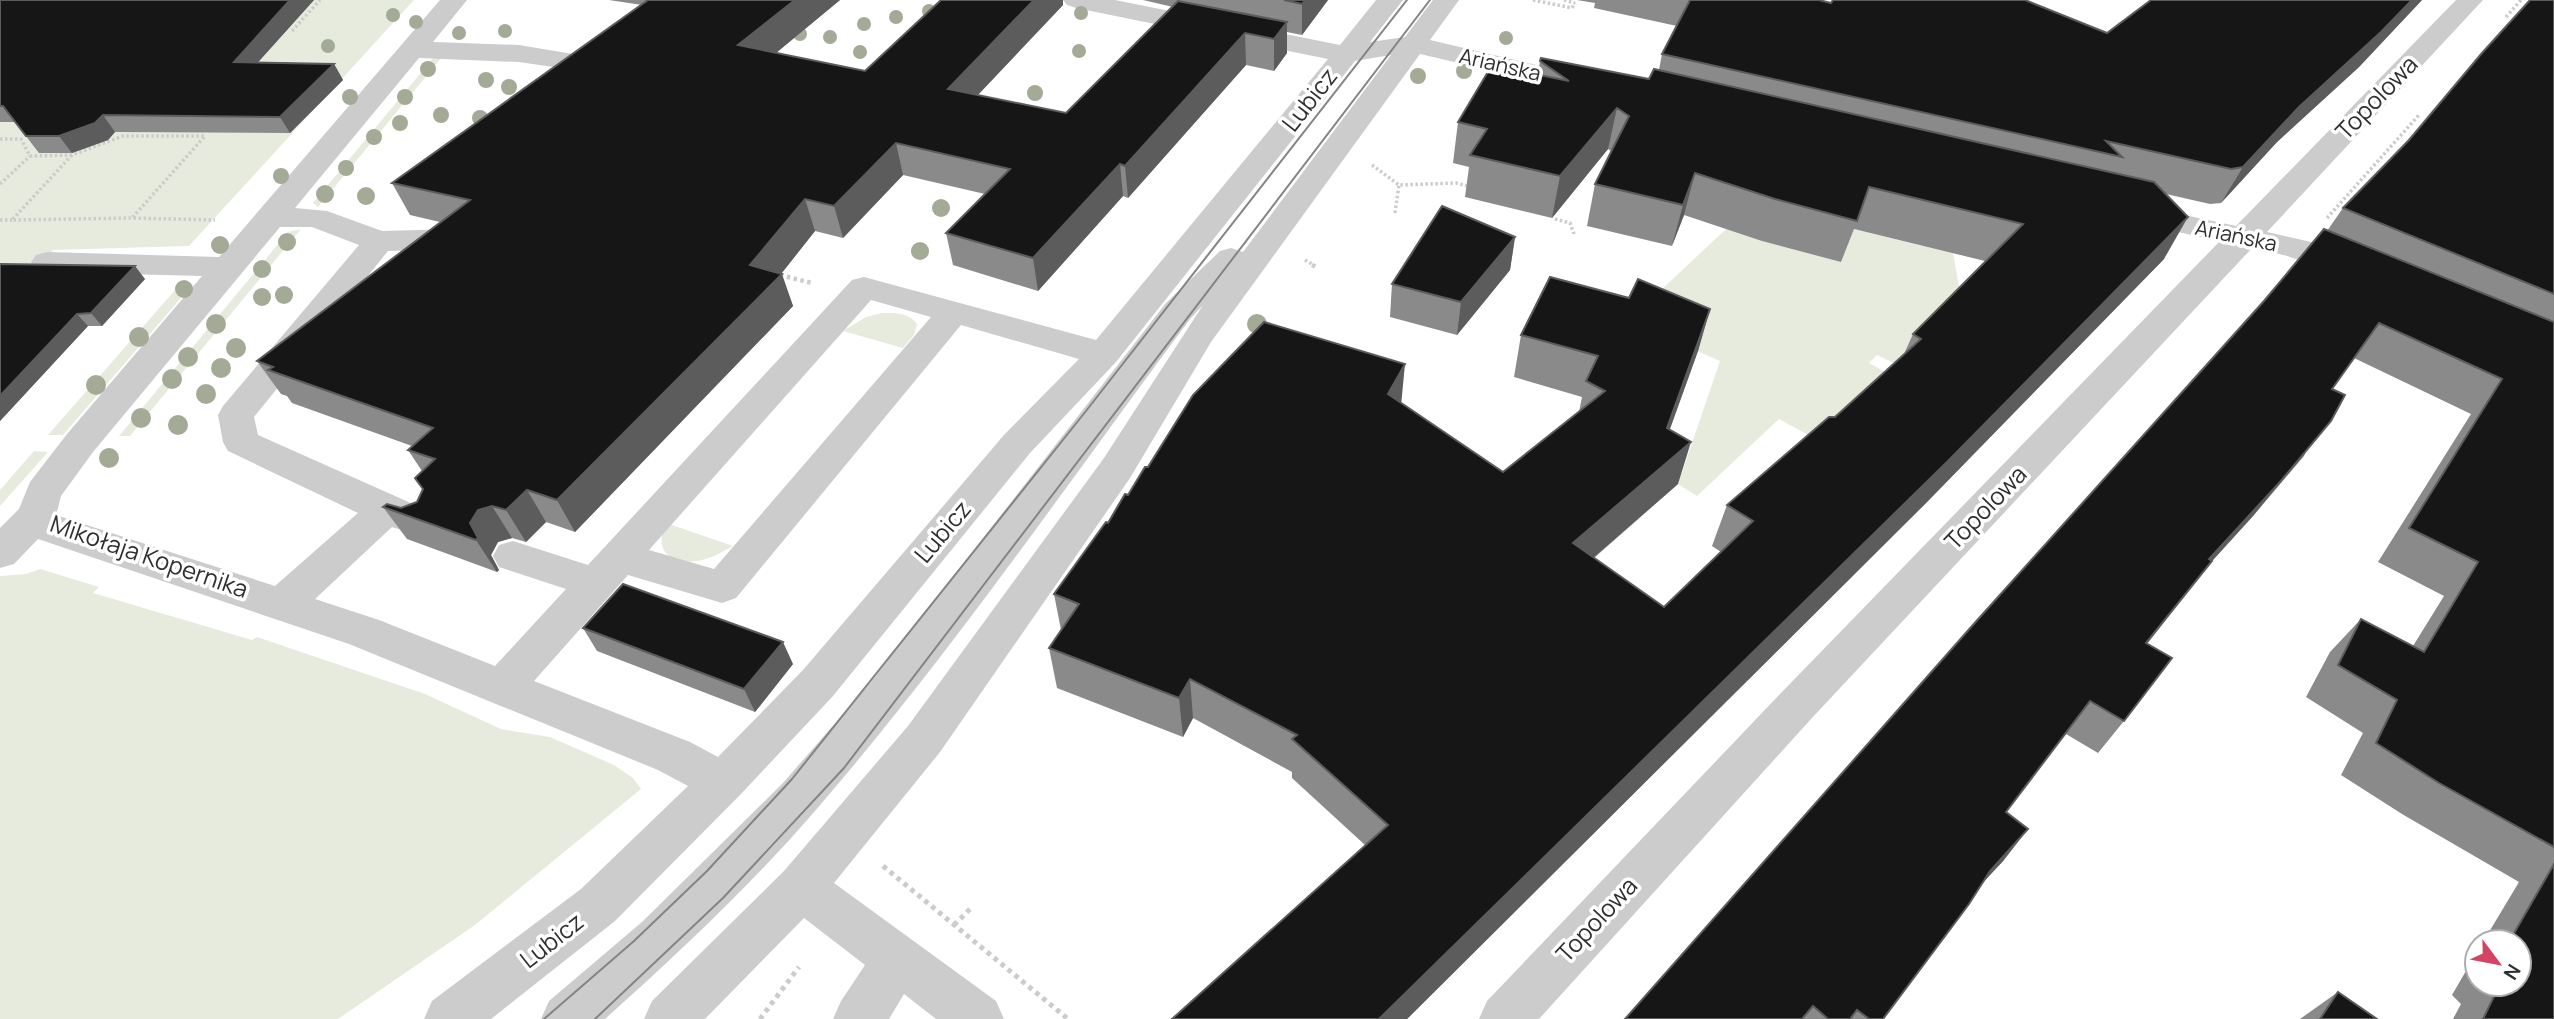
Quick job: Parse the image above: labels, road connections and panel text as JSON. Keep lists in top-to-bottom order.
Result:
{
  "streets": {
    "street": [
      "Ariańska",
      "Topolowa",
      "Lubicz",
      "Mikołaja Kopernika"
    ]
  },
  "crossings": [
    ["Ariańska", "Topolowa"],
    ["Ariańska", "Lubicz"],
    ["Lubicz", "Mikołaja Kopernika"]
  ],
  "north": "bottom right"
}
